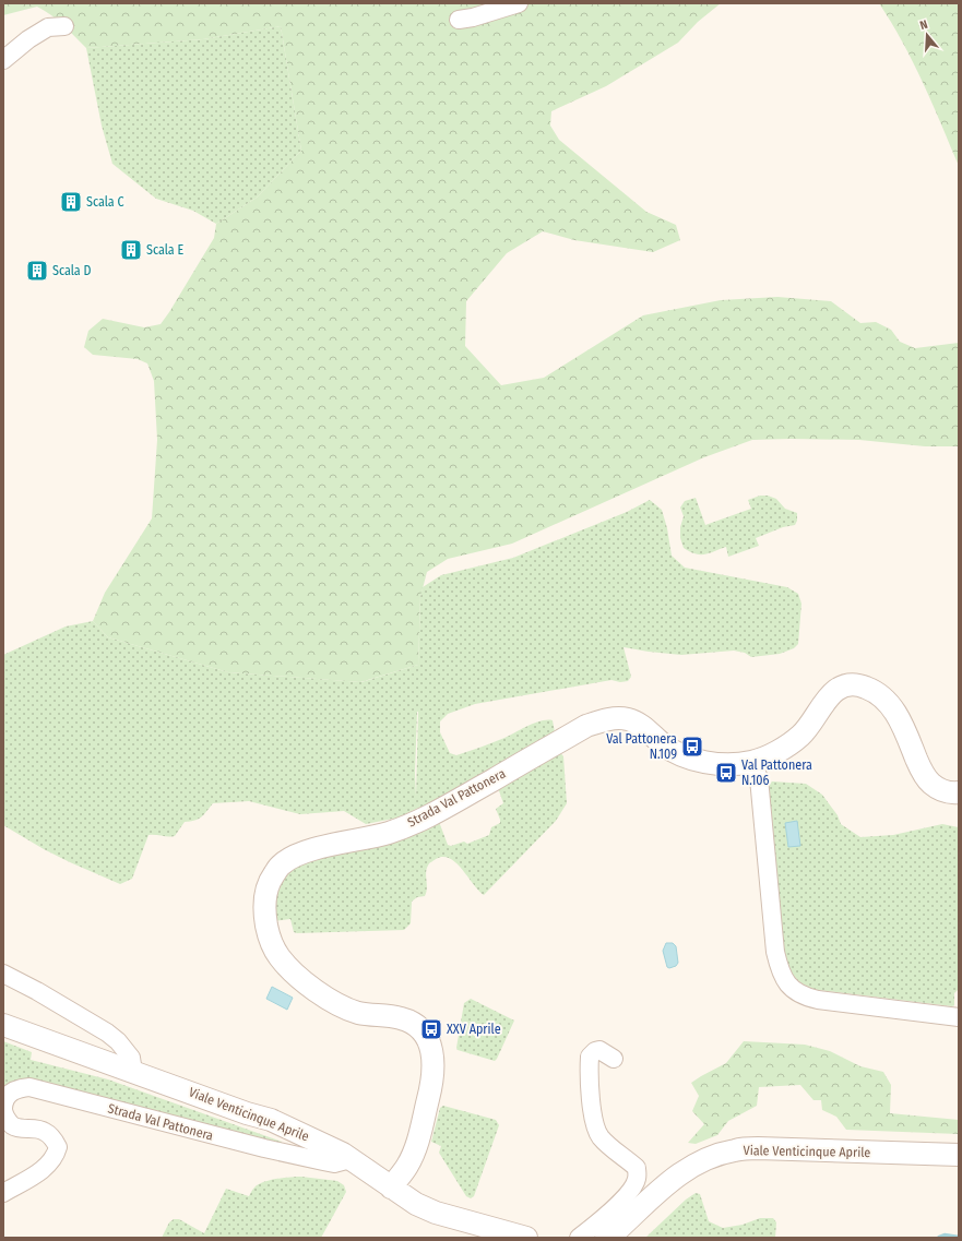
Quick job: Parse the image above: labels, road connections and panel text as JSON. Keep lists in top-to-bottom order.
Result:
{
  "streets": {
    "street": ["Strada Val Pattonera", "Viale Venticinque Aprile"]
  },
  "crossings": [
    ["Strada Val Pattonera", "Viale Venticinque Aprile"]
  ],
  "places": {
    "building": ["Scala C", "Scala E", "Scala D"],
    "bus stop": ["Val Pattonera N.109", "Val Pattonera N.106", "XXV Aprile"]
  },
  "north": "top"
}
